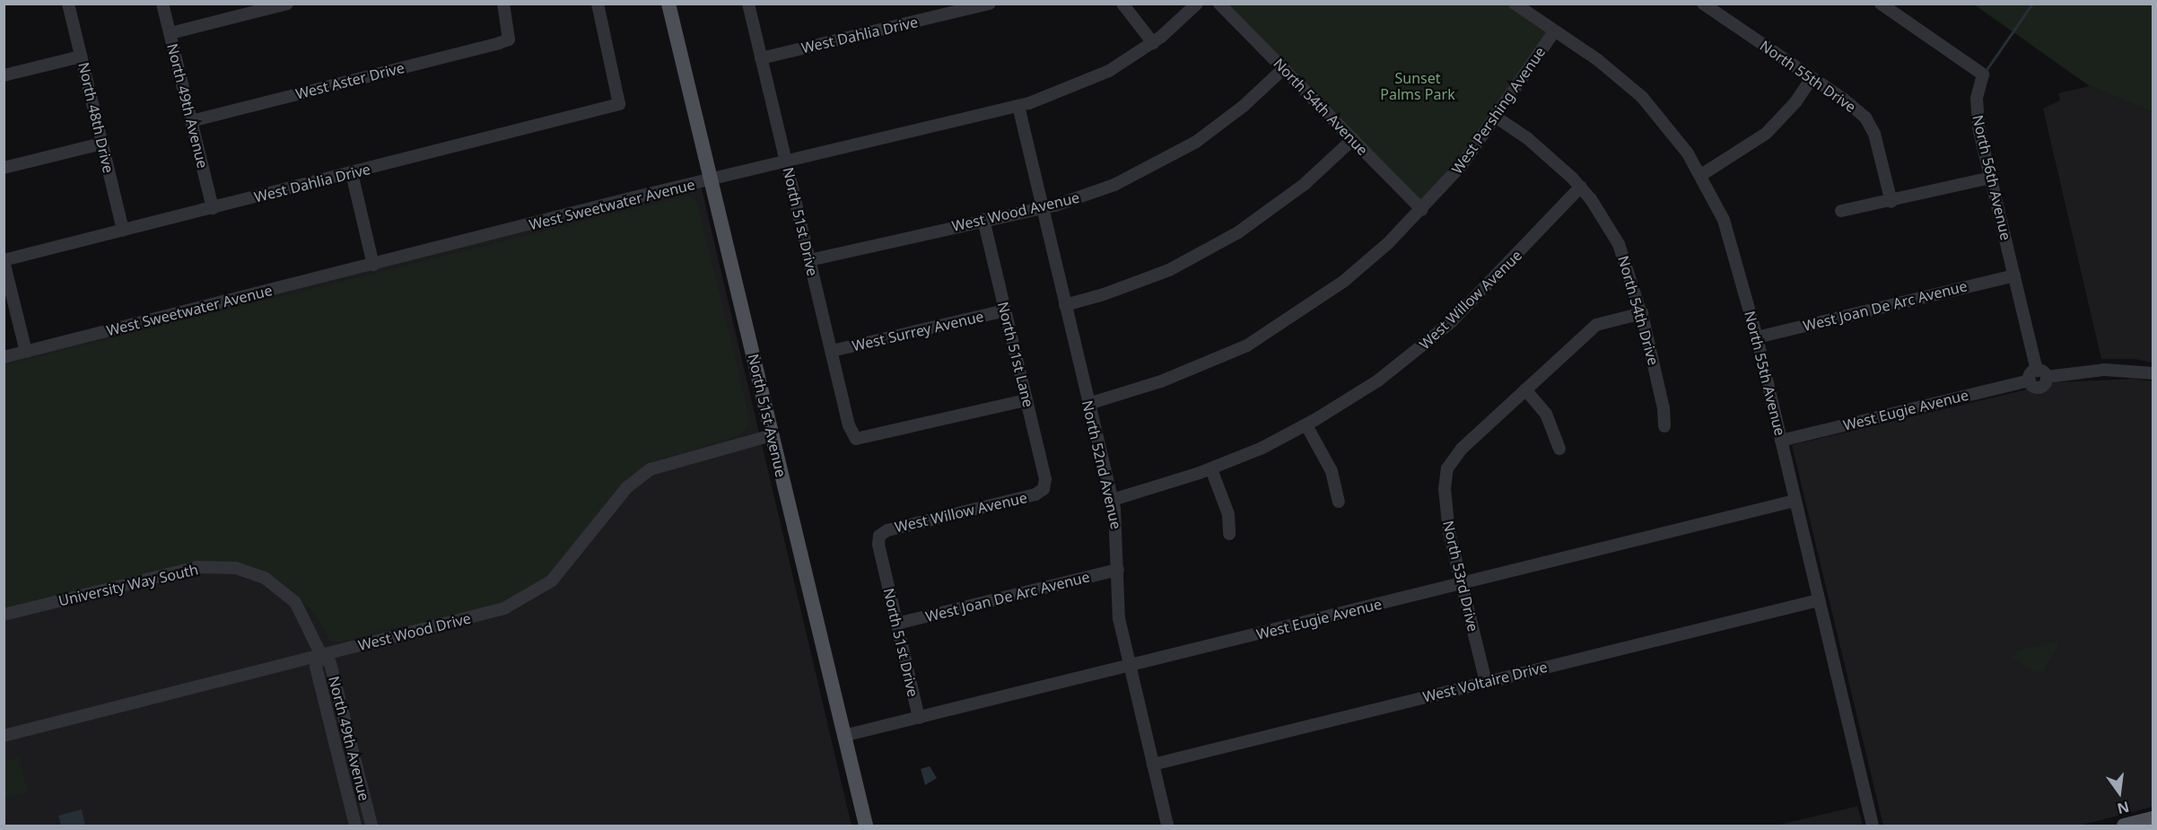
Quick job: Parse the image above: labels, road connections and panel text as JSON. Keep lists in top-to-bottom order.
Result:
{
  "streets": {
    "main road": ["North 51st Avenue"],
    "street": [
      "West Dahlia Drive",
      "North 55th Drive",
      "West Aster Drive",
      "North 49th Avenue",
      "North 54th Avenue",
      "West Pershing Avenue",
      "North 48th Drive",
      "North 56th Avenue",
      "West Sweetwater Avenue",
      "West Wood Avenue",
      "North 51st Drive",
      "West Willow Avenue",
      "West Joan De Arc Avenue",
      "North 54th Drive",
      "West Surrey Avenue",
      "North 51st Lane",
      "North 55th Avenue",
      "West Eugie Avenue",
      "North 52nd Avenue",
      "North 53rd Drive",
      "University Way South",
      "West Wood Drive",
      "West Voltaire Drive"
    ]
  },
  "crossings": [
    ["West Dahlia Drive", "North 49th Avenue"],
    ["West Dahlia Drive", "North 48th Drive"],
    ["West Dahlia Drive", "North 51st Drive"],
    ["West Aster Drive", "North 49th Avenue"],
    ["North 49th Avenue", "University Way South"],
    ["North 49th Avenue", "West Wood Drive"],
    ["North 54th Avenue", "West Pershing Avenue"],
    ["North 54th Avenue", "West Wood Avenue"],
    ["West Pershing Avenue", "North 54th Drive"],
    ["West Pershing Avenue", "North 55th Avenue"],
    ["West Pershing Avenue", "North 52nd Avenue"],
    ["North 56th Avenue", "West Joan De Arc Avenue"],
    ["North 56th Avenue", "West Eugie Avenue"],
    ["West Sweetwater Avenue", "North 51st Drive"],
    ["West Sweetwater Avenue", "North 51st Avenue"],
    ["West Sweetwater Avenue", "North 52nd Avenue"],
    ["West Wood Avenue", "North 51st Drive"],
    ["West Wood Avenue", "North 51st Lane"],
    ["West Wood Avenue", "North 52nd Avenue"],
    ["North 51st Drive", "West Willow Avenue"],
    ["North 51st Drive", "West Joan De Arc Avenue"],
    ["North 51st Drive", "West Surrey Avenue"],
    ["North 51st Drive", "North 51st Lane"],
    ["North 51st Drive", "West Eugie Avenue"],
    ["West Willow Avenue", "North 54th Drive"],
    ["West Willow Avenue", "North 51st Lane"],
    ["West Willow Avenue", "North 52nd Avenue"],
    ["West Joan De Arc Avenue", "North 55th Avenue"],
    ["West Joan De Arc Avenue", "North 52nd Avenue"],
    ["West Surrey Avenue", "North 51st Lane"],
    ["North 55th Avenue", "West Eugie Avenue"],
    ["North 55th Avenue", "West Voltaire Drive"],
    ["West Eugie Avenue", "North 51st Avenue"],
    ["West Eugie Avenue", "North 52nd Avenue"],
    ["West Eugie Avenue", "North 53rd Drive"],
    ["North 51st Avenue", "West Wood Drive"],
    ["North 52nd Avenue", "West Voltaire Drive"],
    ["North 53rd Drive", "West Voltaire Drive"]
  ],
  "parks": ["Sunset Palms Park"],
  "north": "bottom"
}
